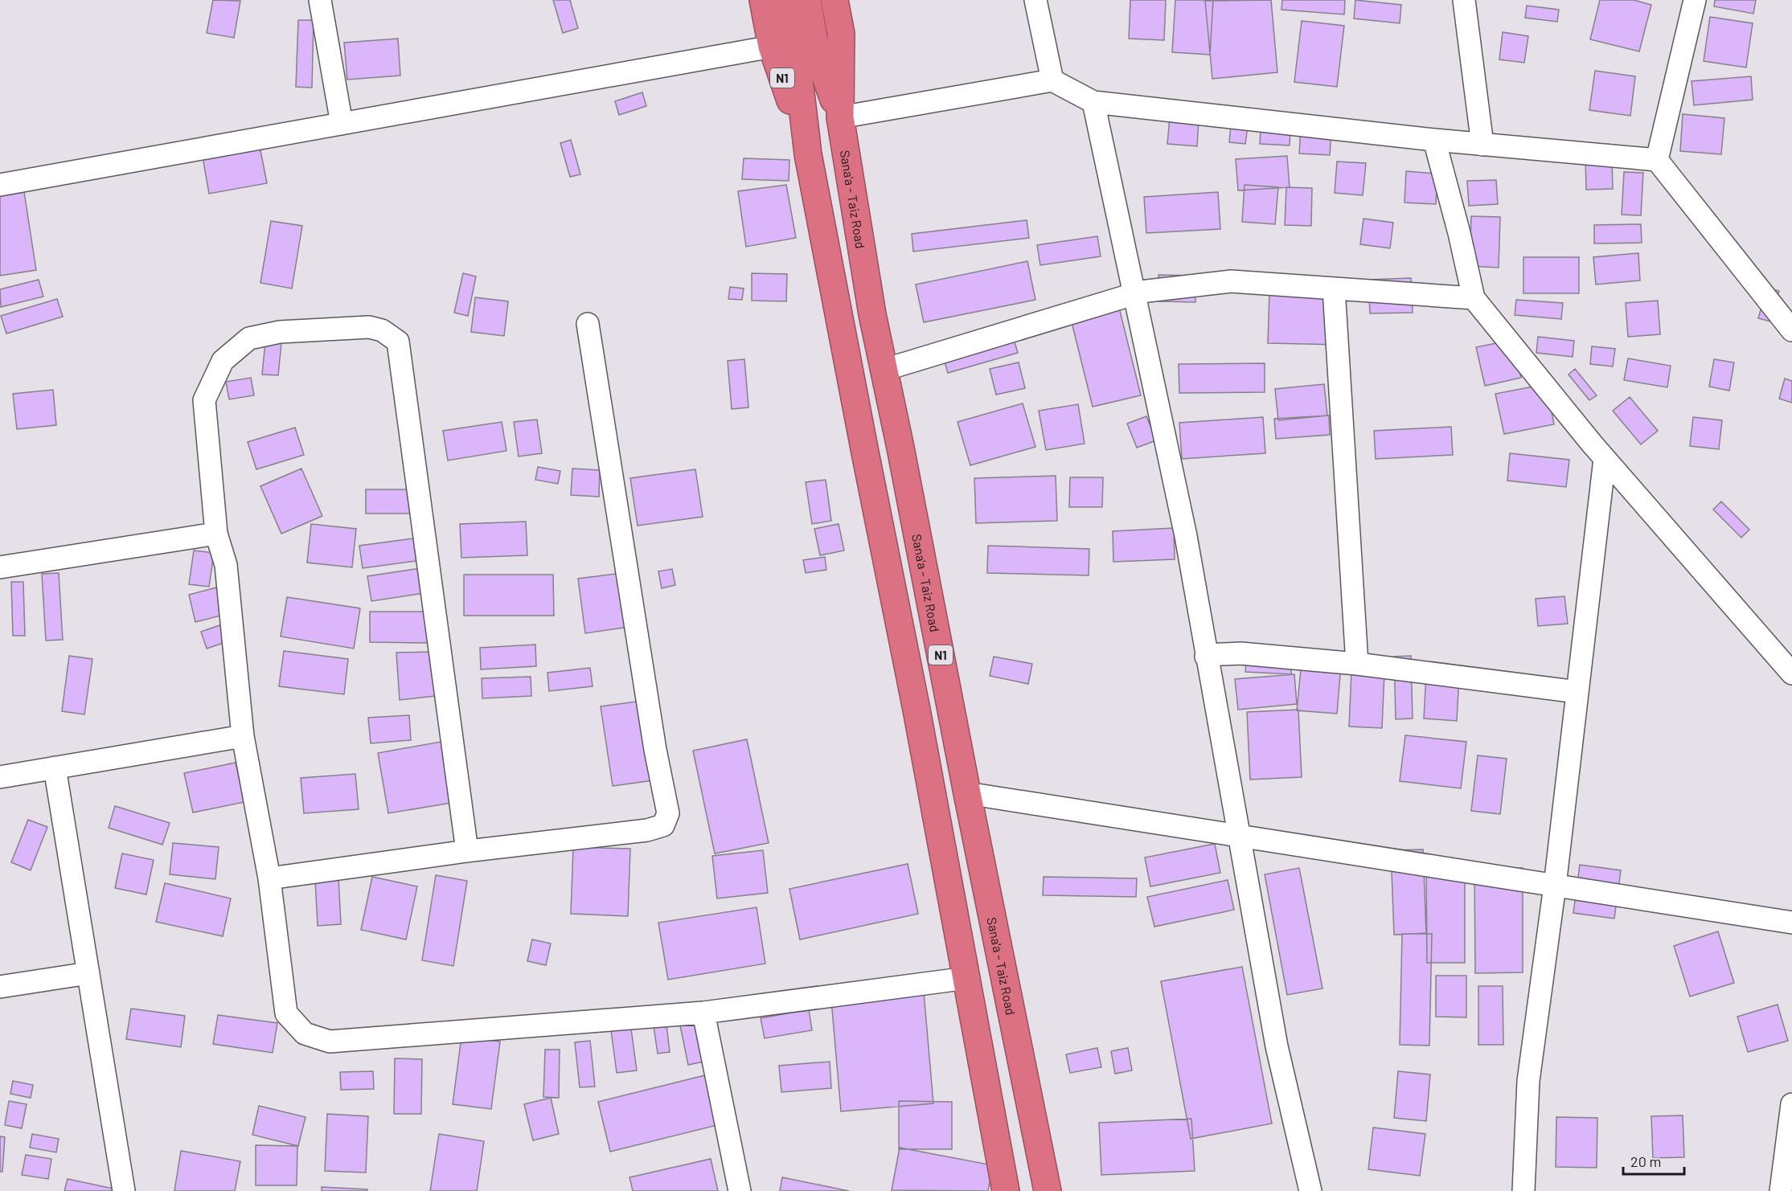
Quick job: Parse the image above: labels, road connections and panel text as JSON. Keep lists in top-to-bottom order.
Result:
{
  "streets": {
    "highway": ["N1", "Sana'a - Taiz Road"]
  },
  "scale_bar": "20 m"
}
